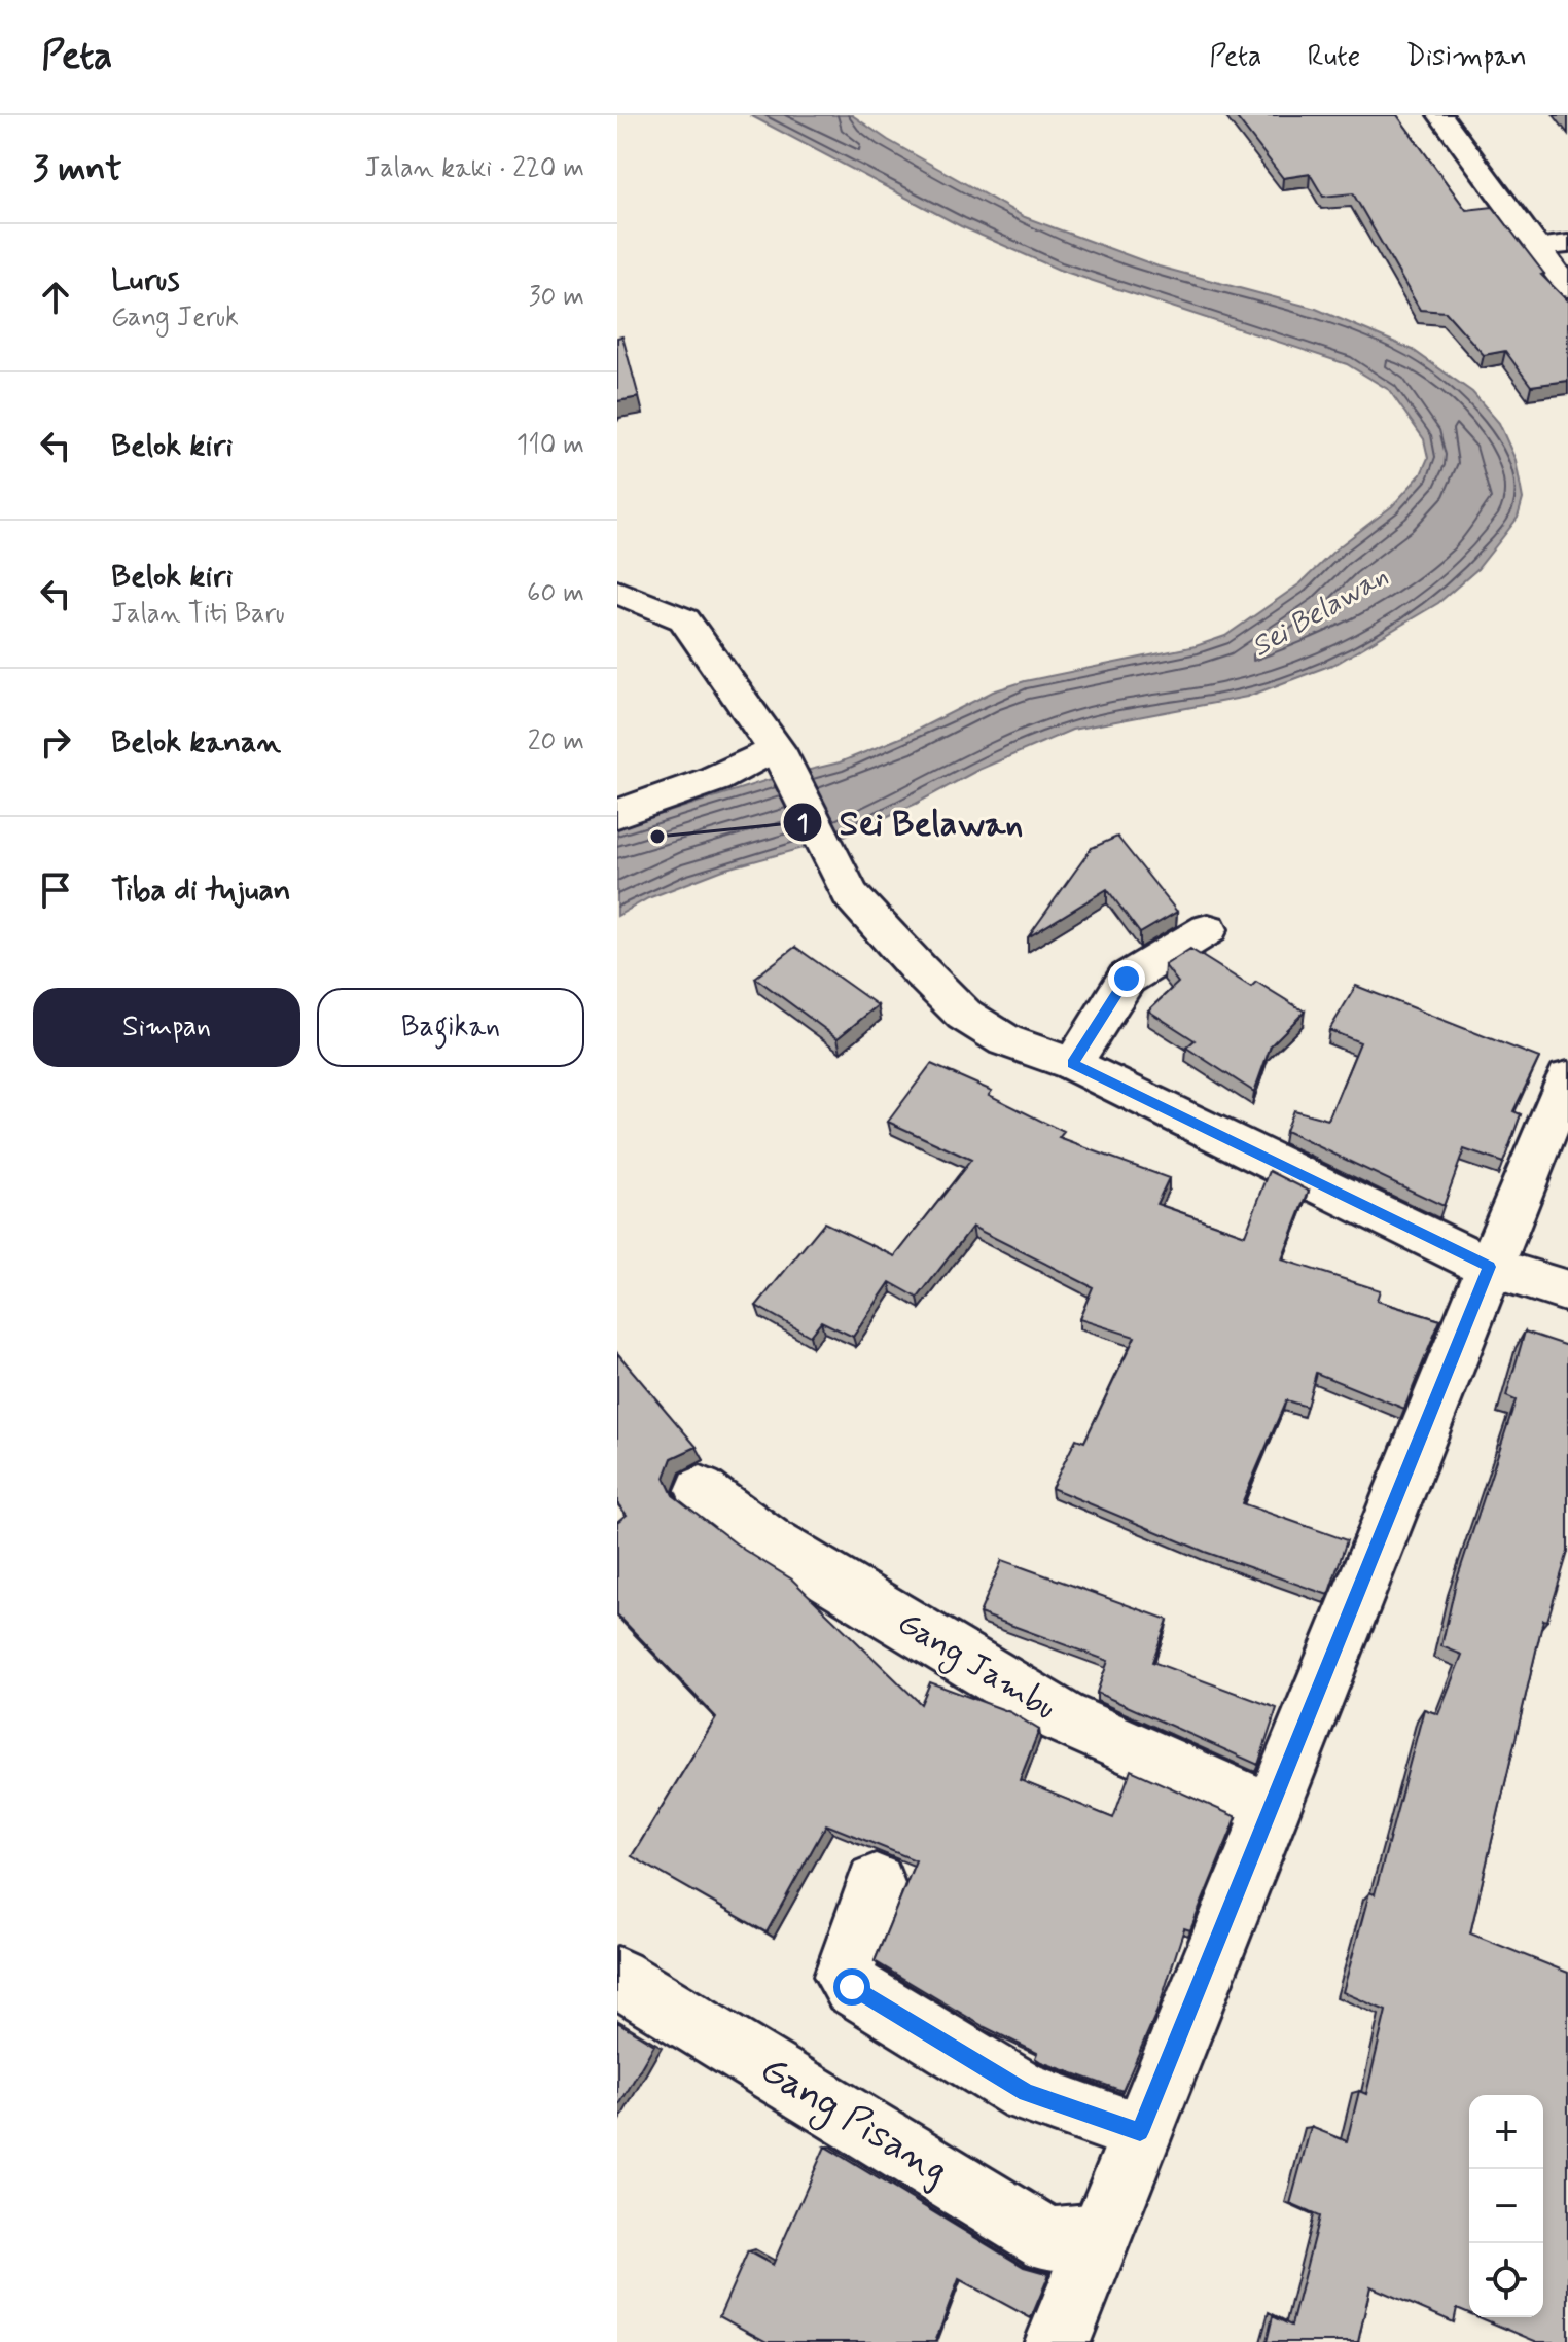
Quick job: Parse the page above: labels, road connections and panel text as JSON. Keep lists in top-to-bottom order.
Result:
{
  "streets": {
    "street": ["Gang Jambu", "Gang Pisang"]
  },
  "water": ["Sei Belawan"],
  "places": ["Sei Belawan"],
  "page": {
    "header": "Peta",
    "nav": ["Peta", "Rute", "Disimpan"],
    "heading": ["3 mnt", "Jalan kaki · 220 m"],
    "list": [
      ["Lurus", "Gang Jeruk", "30 m"],
      ["Belok kiri", "110 m"],
      ["Belok kiri", "Jalan Titi Baru", "60 m"],
      ["Belok kanan", "20 m"],
      "Tiba di tujuan"
    ],
    "buttons": ["Simpan", "Bagikan"],
    "map_buttons": ["+", "−"]
  }
}
